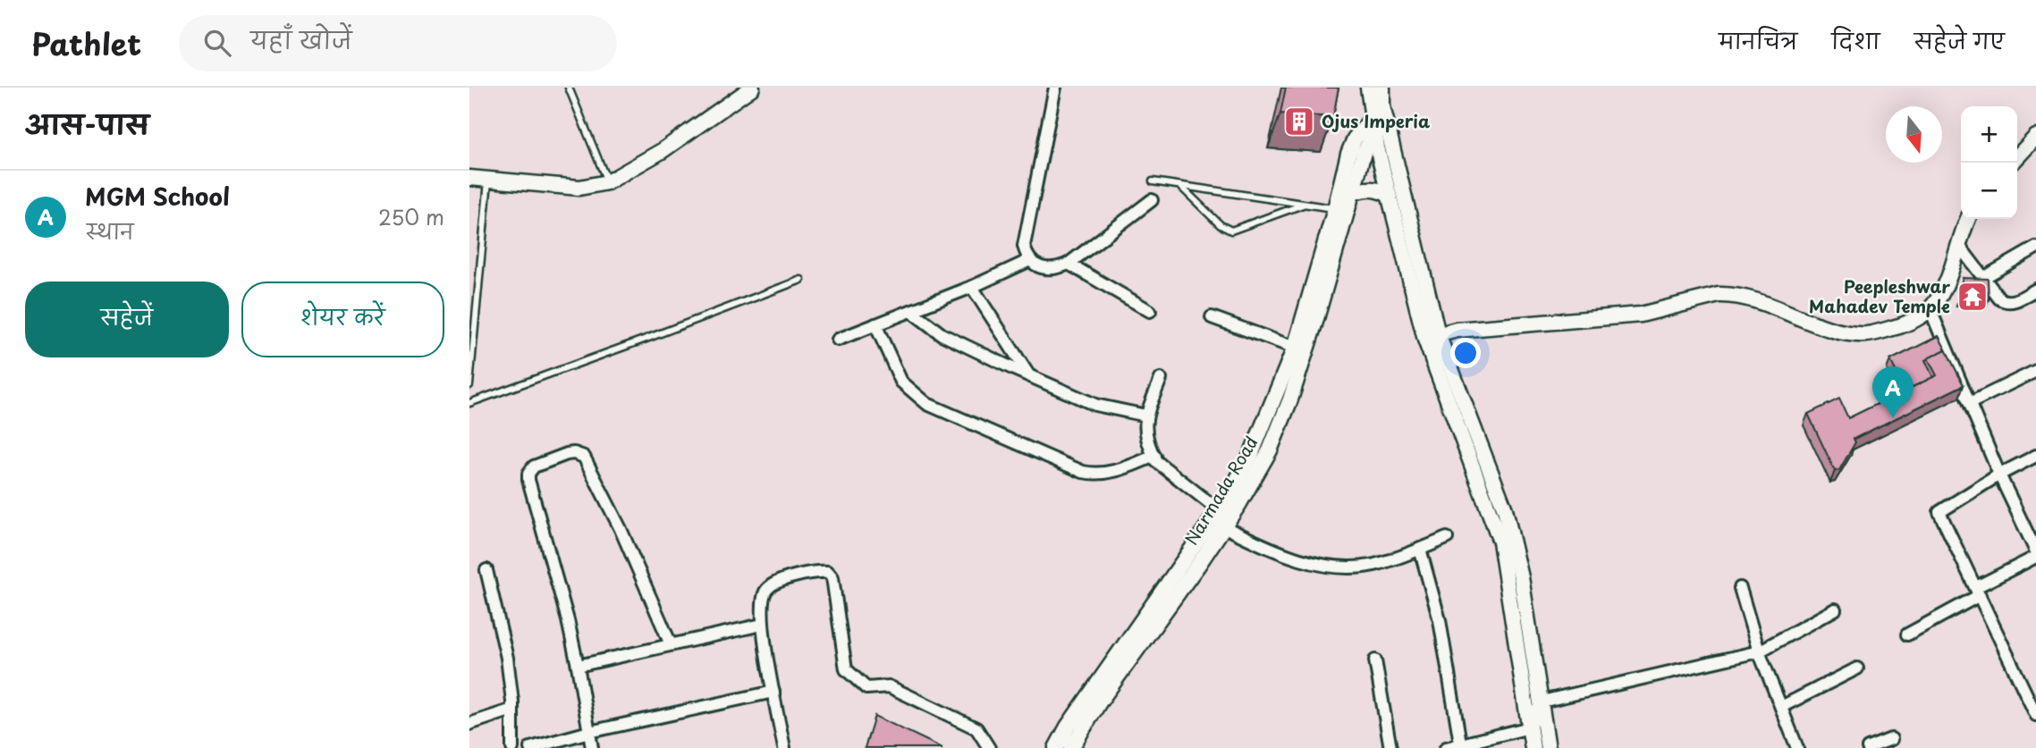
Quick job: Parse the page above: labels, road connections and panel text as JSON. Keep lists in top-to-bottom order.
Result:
{
  "streets": {
    "street": ["Narmada Road"]
  },
  "places": {
    "building": ["Ojus Imperia"],
    "temple": ["Peepleshwar Mahadev Temple"]
  },
  "north": "bottom",
  "page": {
    "header": "Pathlet",
    "search": "यहाँ खोजें",
    "nav": ["मानचित्र", "दिशा", "सहेजे गए"],
    "heading": "आस-पास",
    "map_buttons": ["+", "−"],
    "list": [
      {
        "mark": "A",
        "name": "MGM School",
        "note": "स्थान",
        "value": "250 m"
      }
    ],
    "buttons": ["सहेजें", "शेयर करें"],
    "pins": "A"
  }
}
